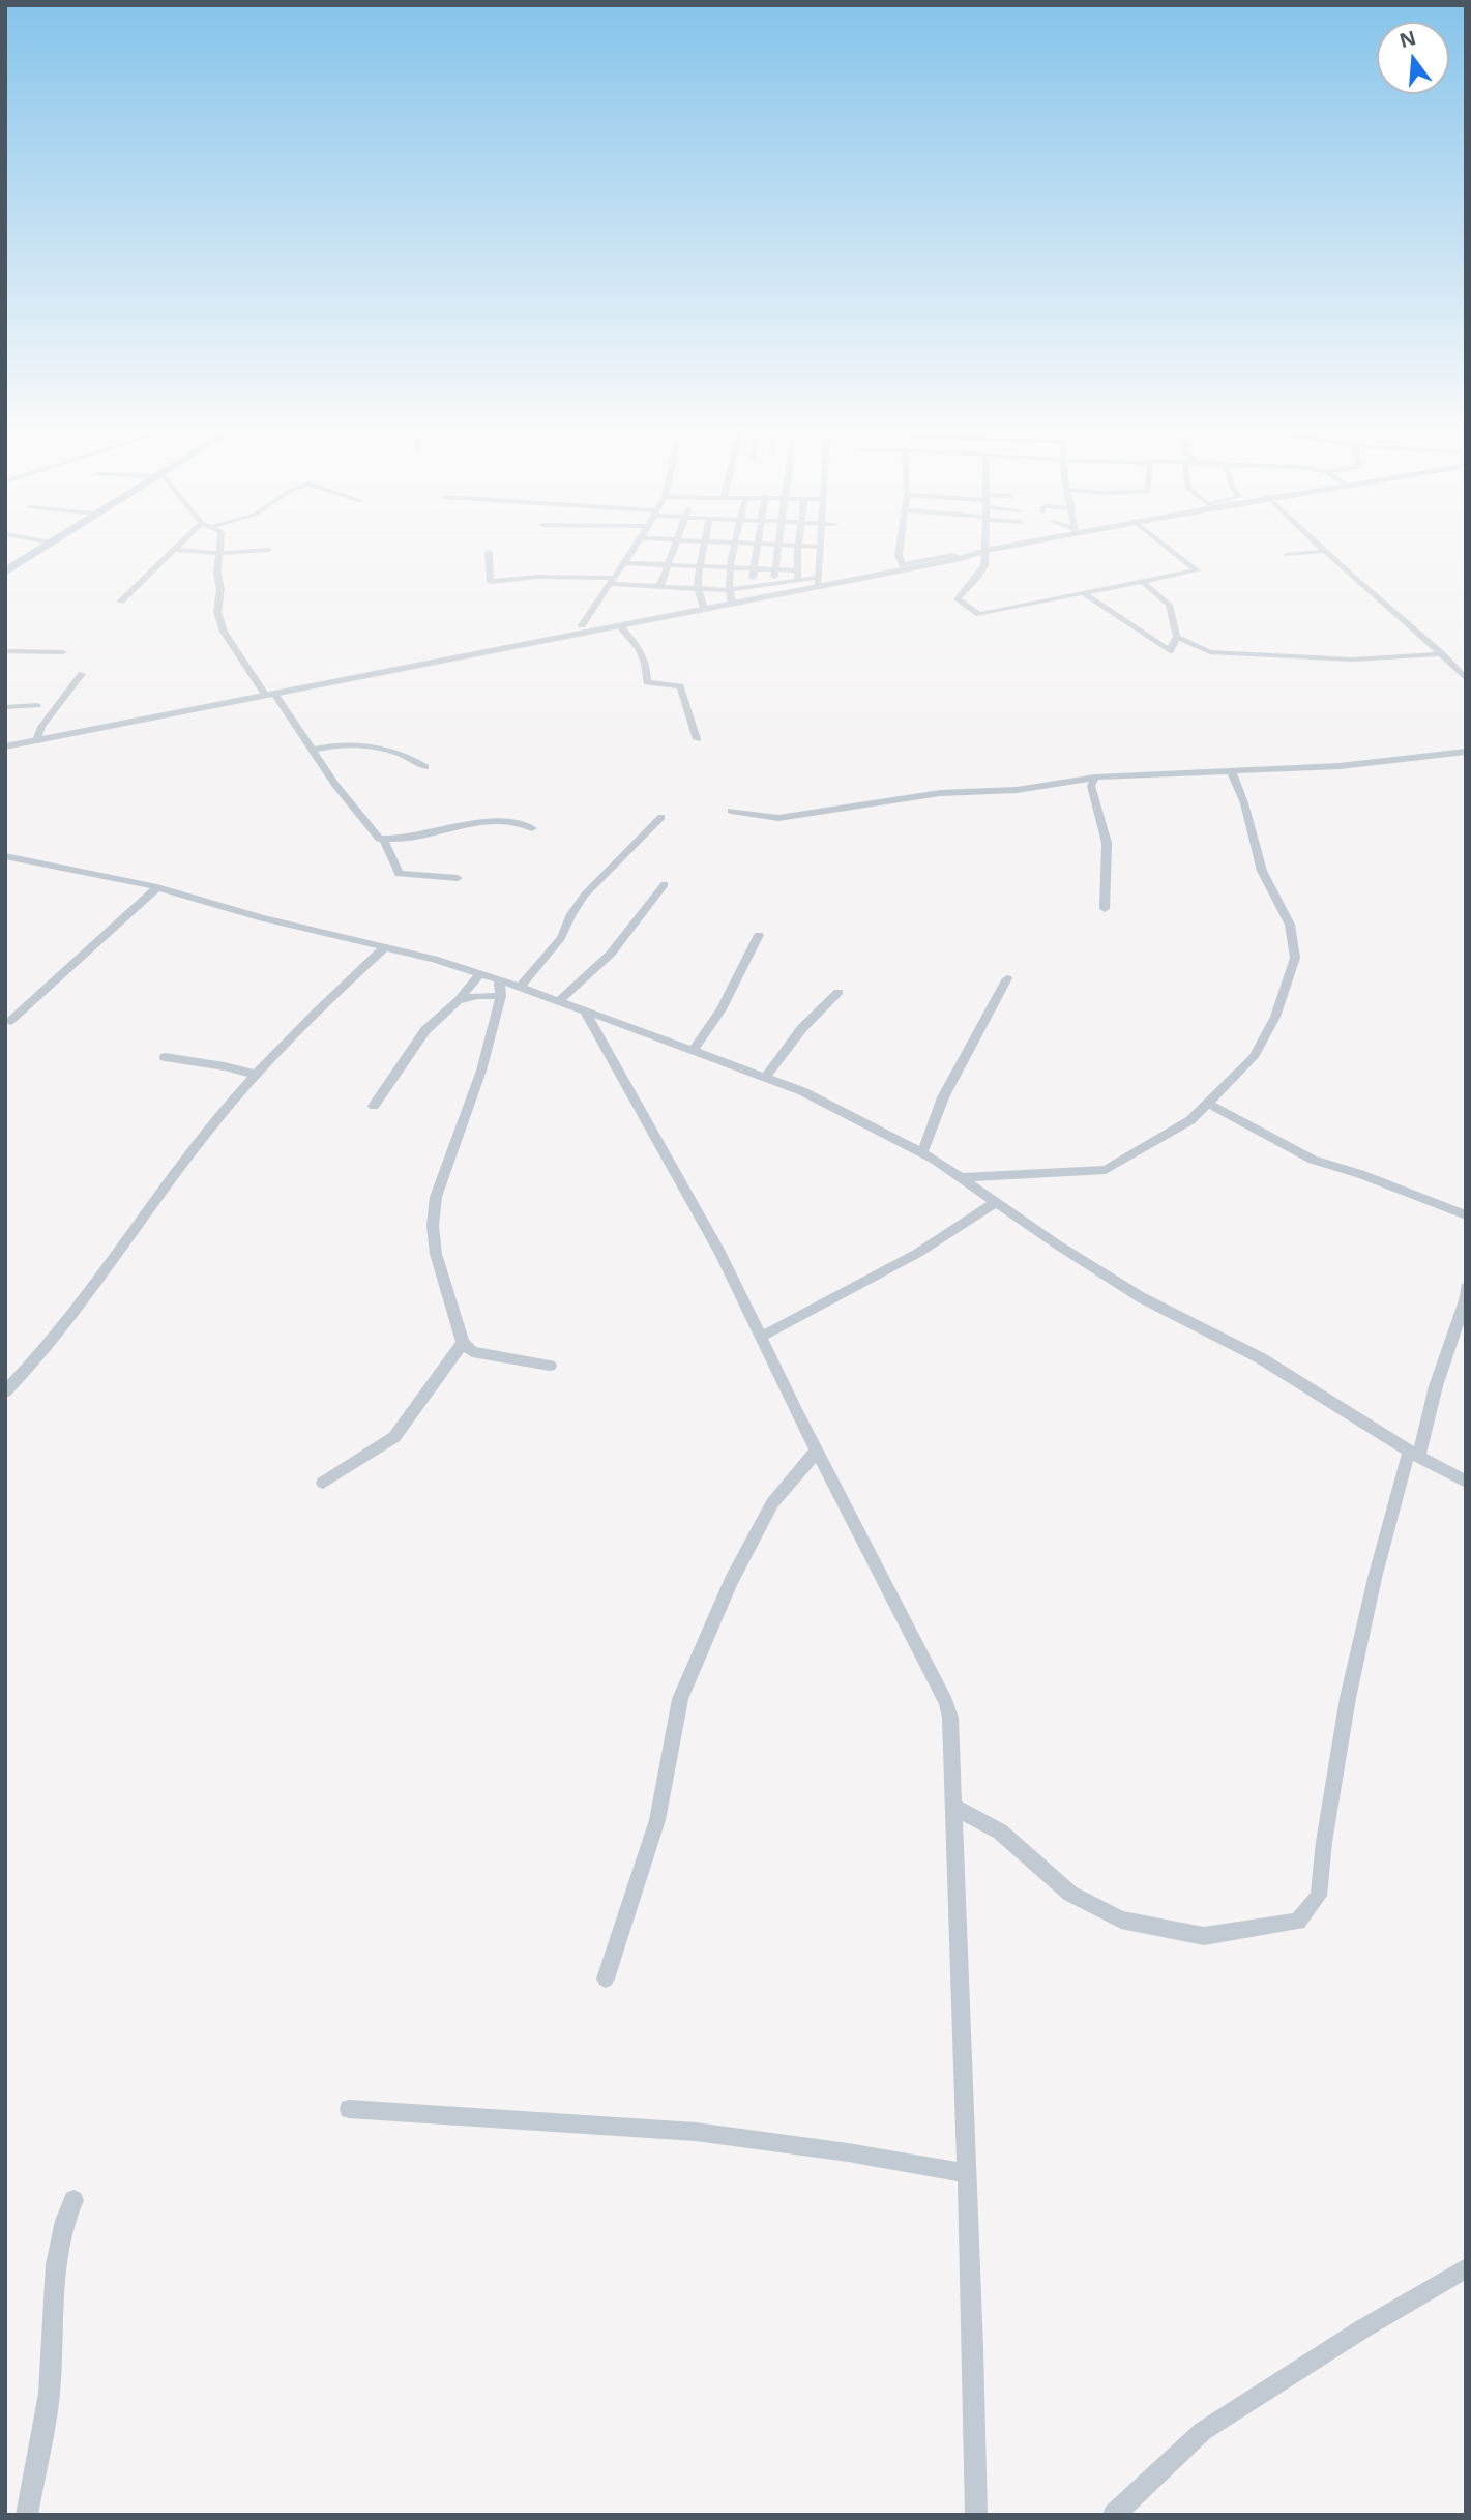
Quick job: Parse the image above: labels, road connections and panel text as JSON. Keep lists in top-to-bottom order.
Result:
{
  "north": "top"
}
